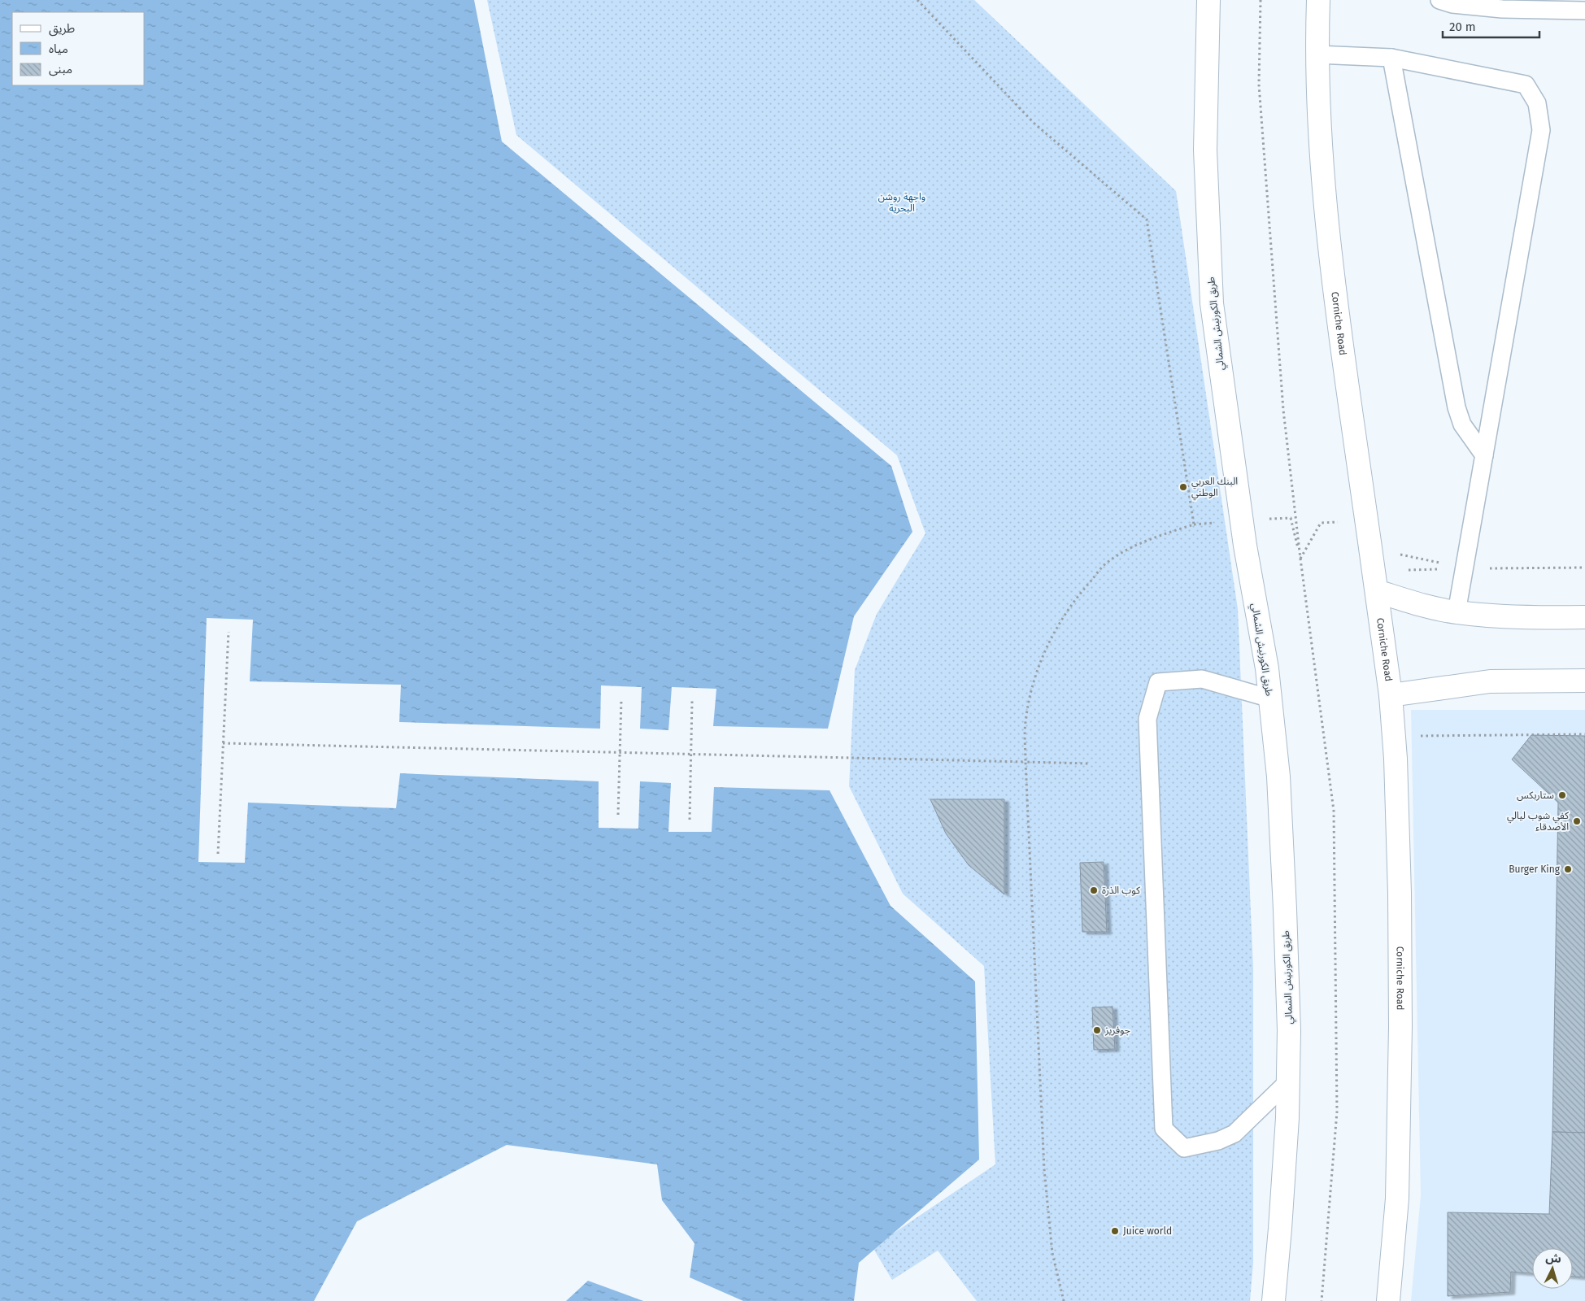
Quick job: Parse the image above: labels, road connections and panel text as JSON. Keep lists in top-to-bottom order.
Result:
{
  "streets": {
    "main road": ["Corniche Road", "طريق الكورنيش الشمالي"]
  },
  "parks": ["واجهة روشن البحرية"],
  "places": [
    "البنك العربي الوطني",
    "ستاربكس",
    "كفي شوب ليالي الأصدقاء",
    "Burger King",
    "كوب الذرة",
    "جوفريز",
    "Juice world"
  ],
  "legend": ["طريق", "مياه", "مبنى"],
  "scale_bar": "20 m",
  "north": "top"
}
